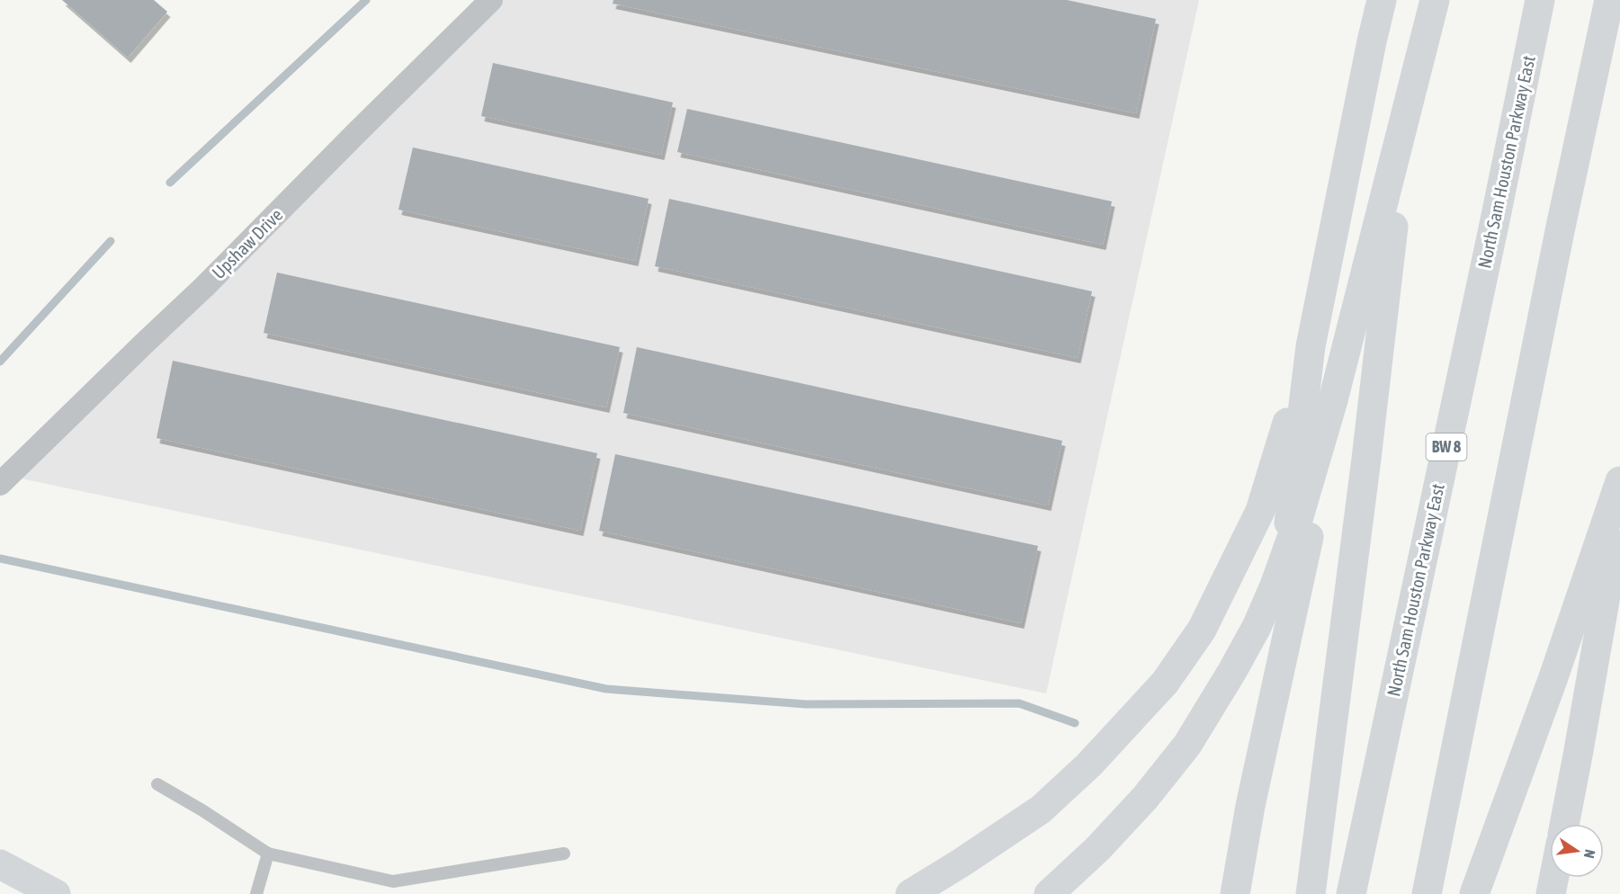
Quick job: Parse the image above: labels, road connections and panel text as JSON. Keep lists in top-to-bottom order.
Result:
{
  "streets": {
    "main road": ["North Sam Houston Parkway East", "BW 8"],
    "street": ["Upshaw Drive"]
  },
  "north": "right"
}
